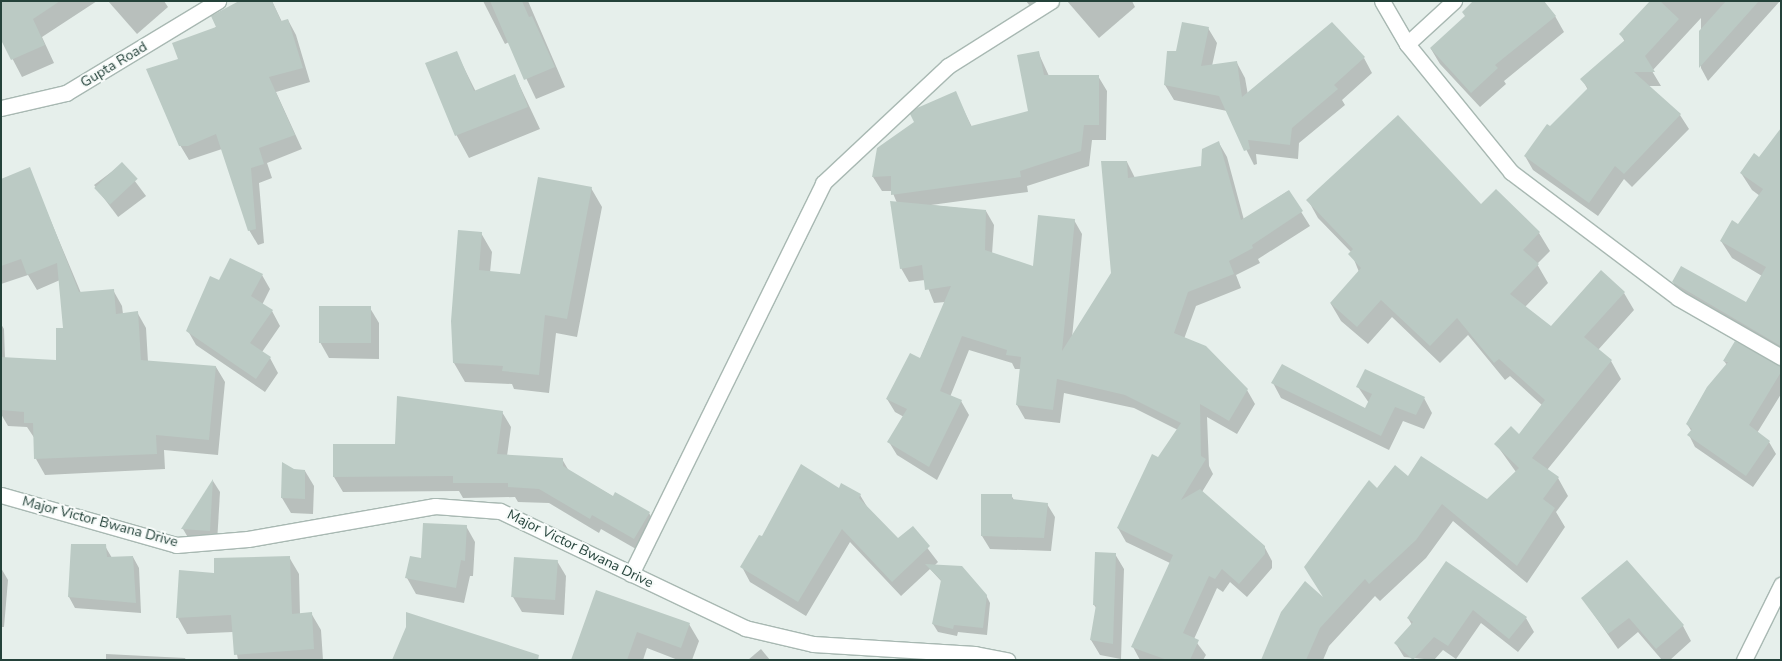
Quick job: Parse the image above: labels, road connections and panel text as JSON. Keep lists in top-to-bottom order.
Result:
{
  "streets": {
    "street": ["Gupta Road", "Major Victor Bwana Drive"]
  }
}
